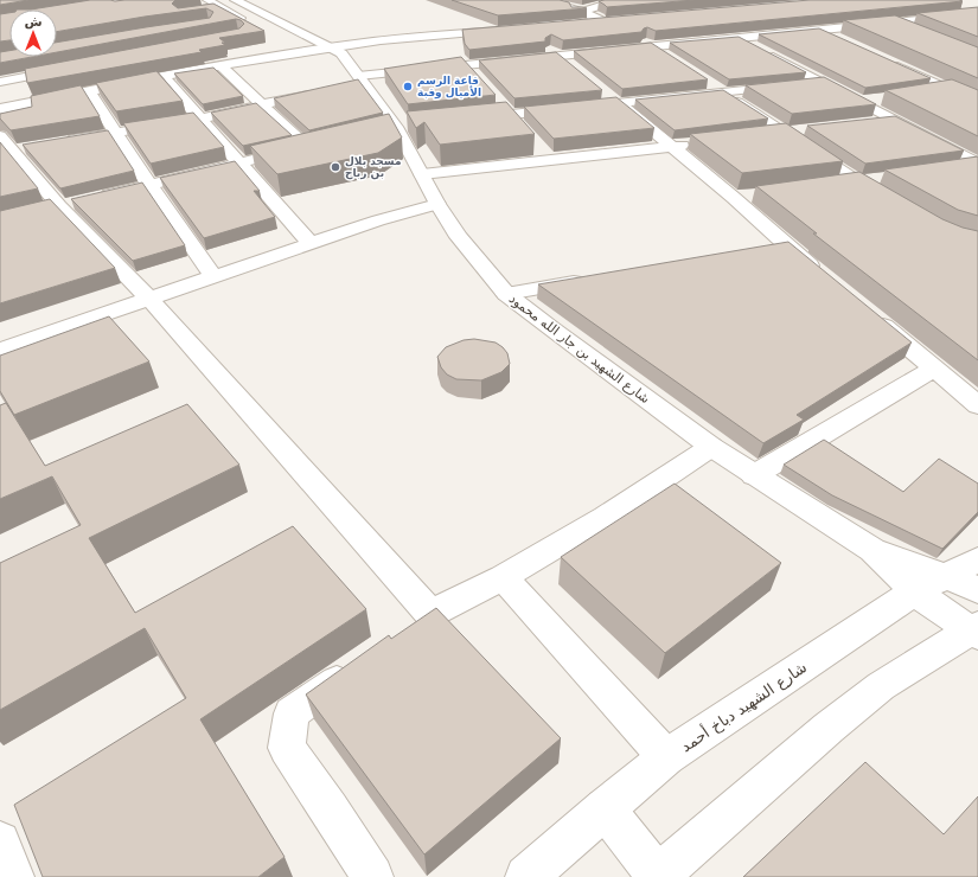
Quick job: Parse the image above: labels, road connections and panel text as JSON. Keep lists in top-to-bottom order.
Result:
{
  "streets": {
    "street": ["شارع الشهيد بن جار الله محمود", "شارع الشهيد دباخ أحمد"]
  },
  "crossings": [
    ["شارع الشهيد بن جار الله محمود", "شارع الشهيد دباخ أحمد"]
  ],
  "places": ["قاعة الرسم الأميال وقبة", "مسجد بلال بن رباح"],
  "north": "top"
}
